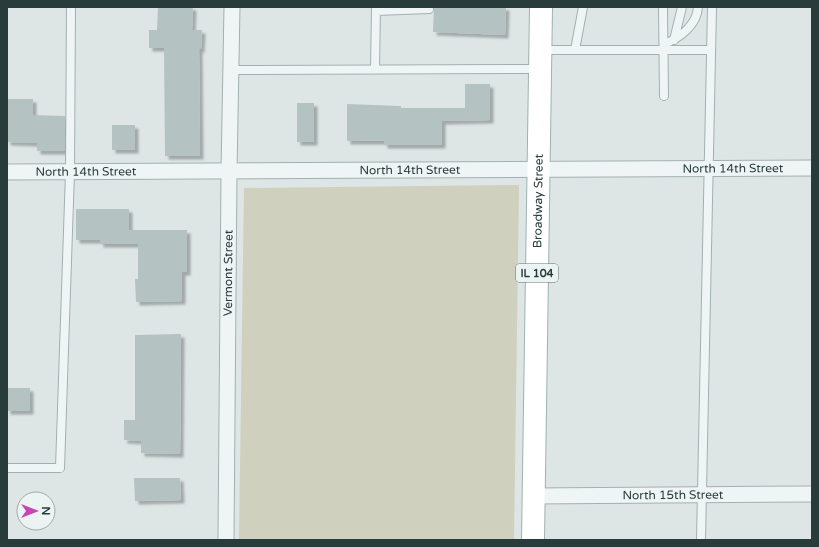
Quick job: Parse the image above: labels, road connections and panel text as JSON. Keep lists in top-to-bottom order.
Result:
{
  "streets": {
    "main road": ["Broadway Street", "IL 104"],
    "street": ["North 14th Street", "Vermont Street", "North 15th Street"]
  },
  "crossings": [
    ["North 14th Street", "Broadway Street"],
    ["North 14th Street", "Vermont Street"],
    ["Broadway Street", "North 15th Street"]
  ],
  "north": "right"
}
